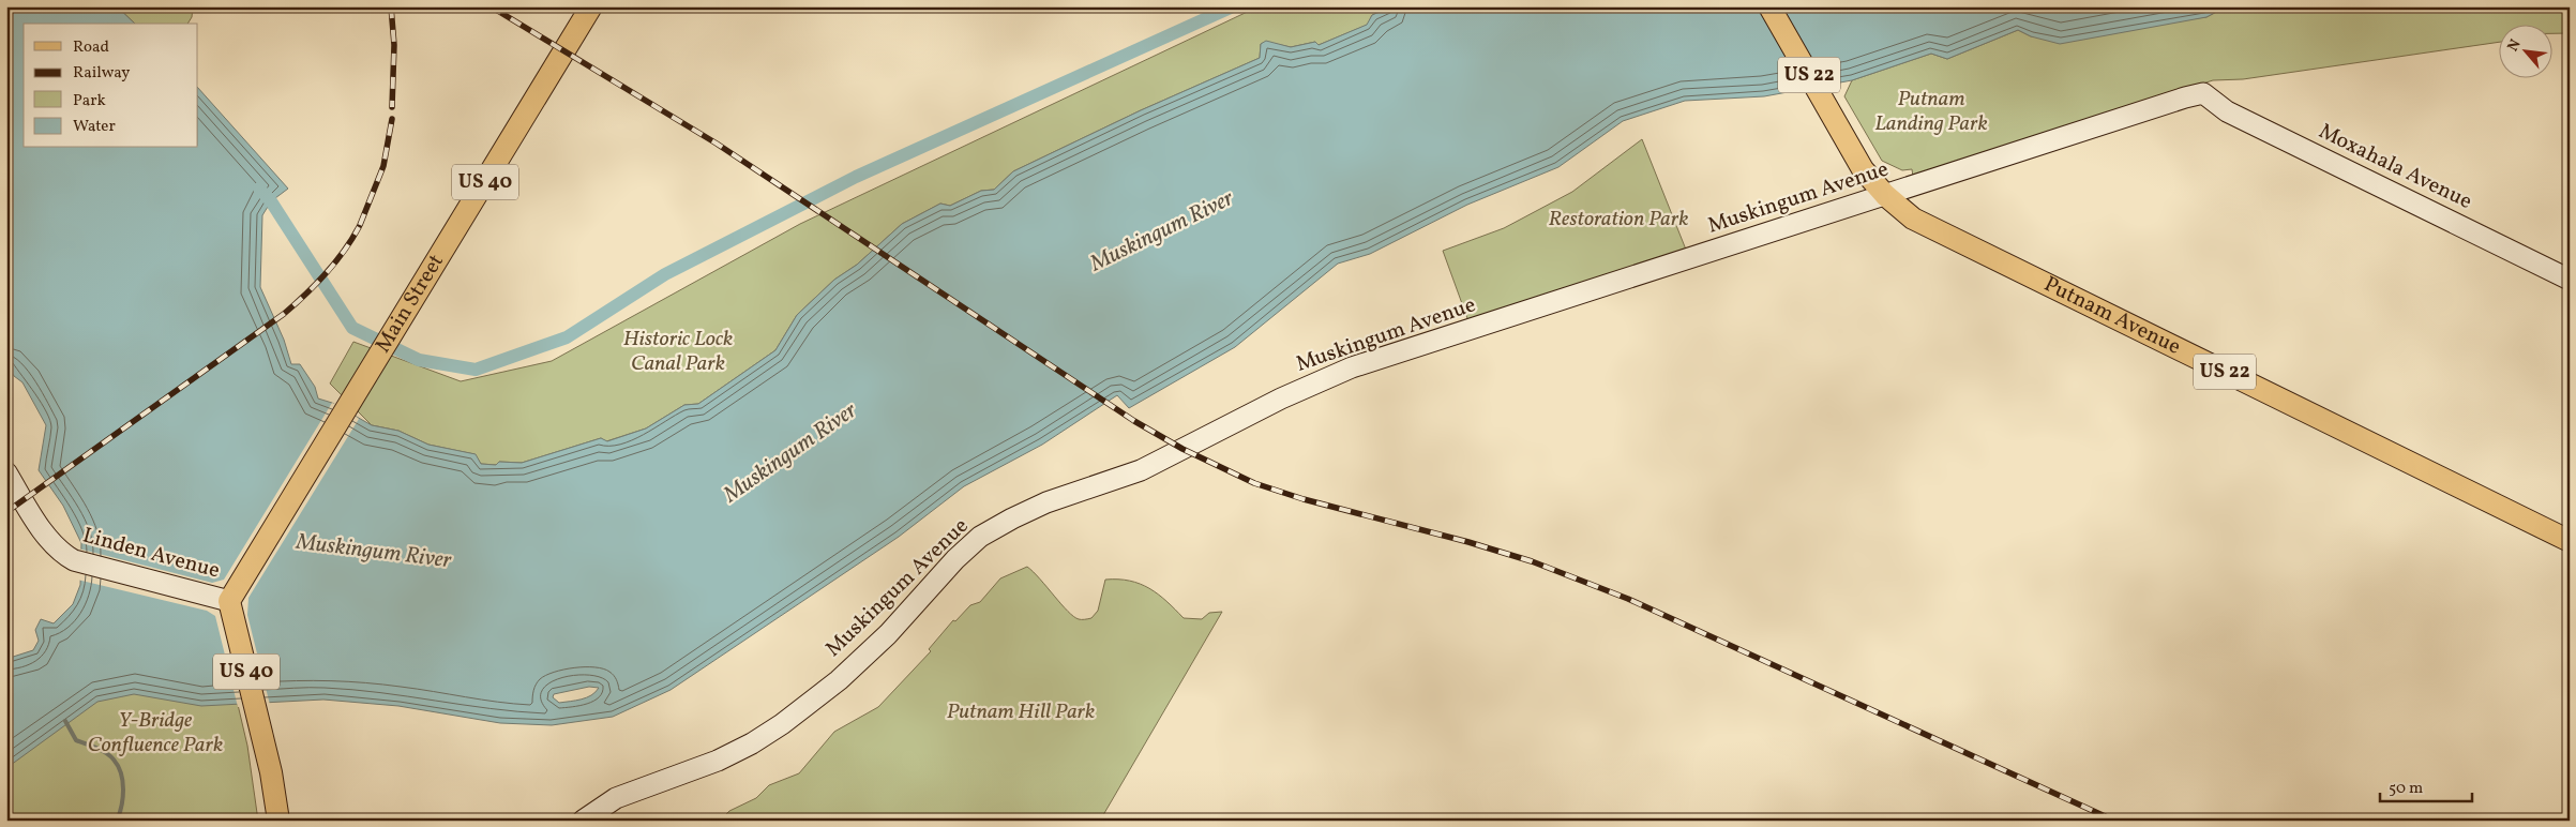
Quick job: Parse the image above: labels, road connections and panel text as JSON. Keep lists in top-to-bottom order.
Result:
{
  "streets": {
    "main road": [
      "US 22",
      "US 40",
      "Main Street",
      "Putnam Avenue"
    ],
    "street": ["Moxahala Avenue", "Muskingum Avenue", "Linden Avenue"]
  },
  "crossings": [
    ["Moxahala Avenue", "Muskingum Avenue"],
    ["US 40", "Main Street"],
    ["US 40", "Linden Avenue"],
    ["Muskingum Avenue", "Putnam Avenue"],
    ["Main Street", "Linden Avenue"]
  ],
  "water": ["Muskingum River"],
  "parks": [
    "Putnam Landing Park",
    "Restoration Park",
    "Historic Lock Canal Park",
    "Putnam Hill Park",
    "Y-Bridge Confluence Park"
  ],
  "legend": [
    "Road",
    "Railway",
    "Park",
    "Water"
  ],
  "scale_bar": "50 m",
  "north": "top left"
}
